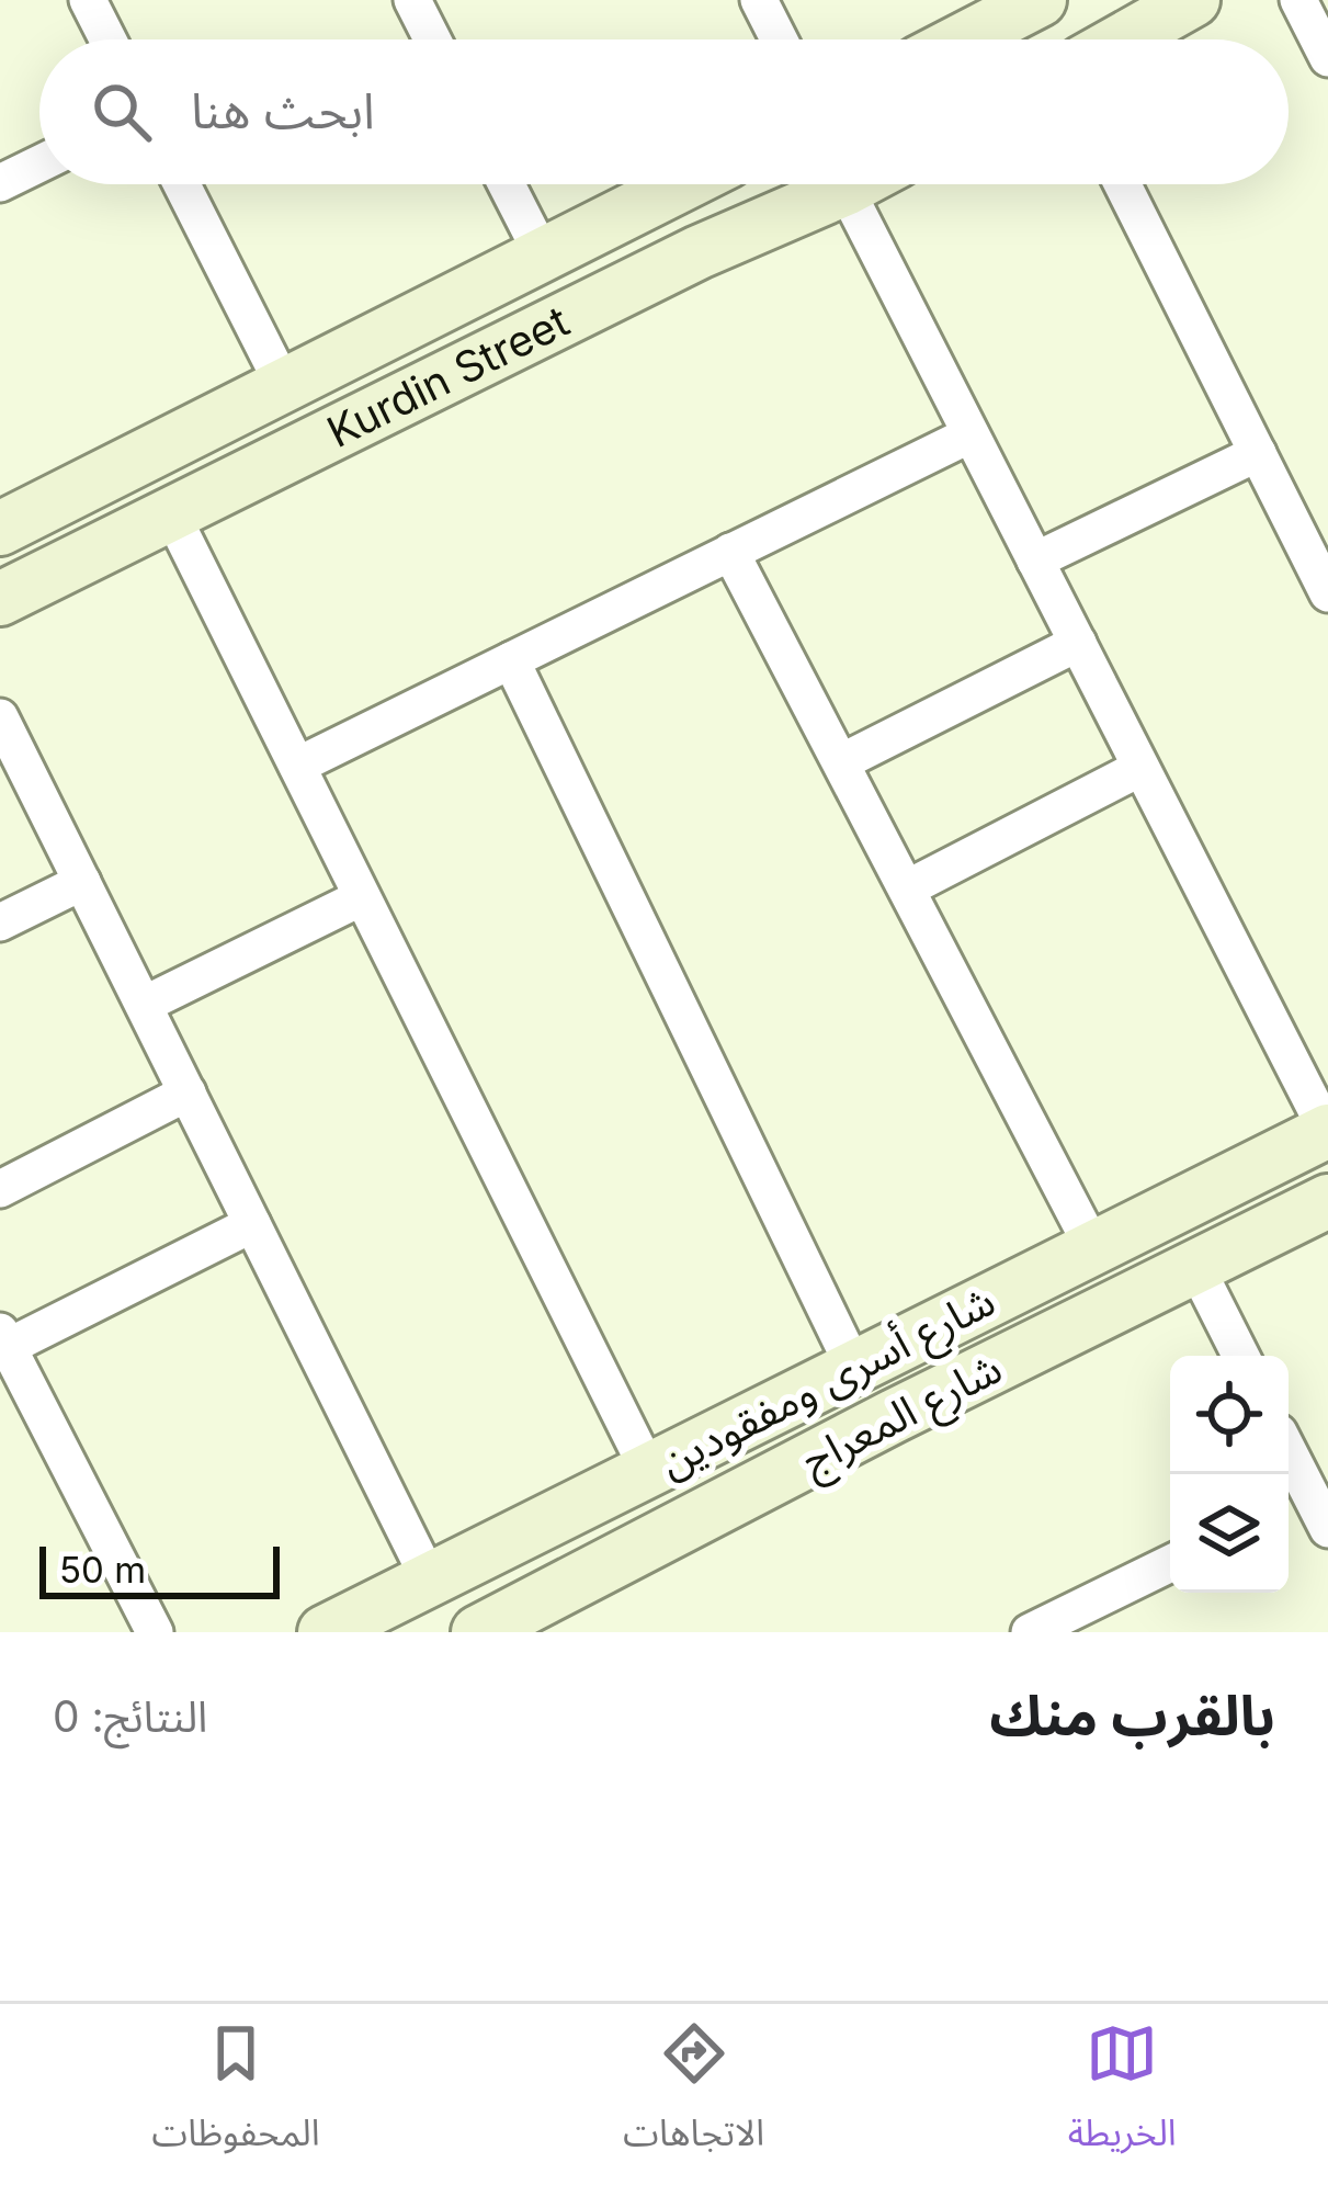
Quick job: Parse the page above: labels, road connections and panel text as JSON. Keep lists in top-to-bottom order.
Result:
{
  "streets": {
    "main road": ["Kurdin Street", "شارع أسرى ومفقودين", "شارع المعراج"]
  },
  "scale_bar": "50 m",
  "page": {
    "search": "ابحث هنا",
    "scale": "50 m",
    "heading": ["بالقرب منك", "النتائج: 0"],
    "nav": ["الخريطة", "الاتجاهات", "المحفوظات"]
  }
}
